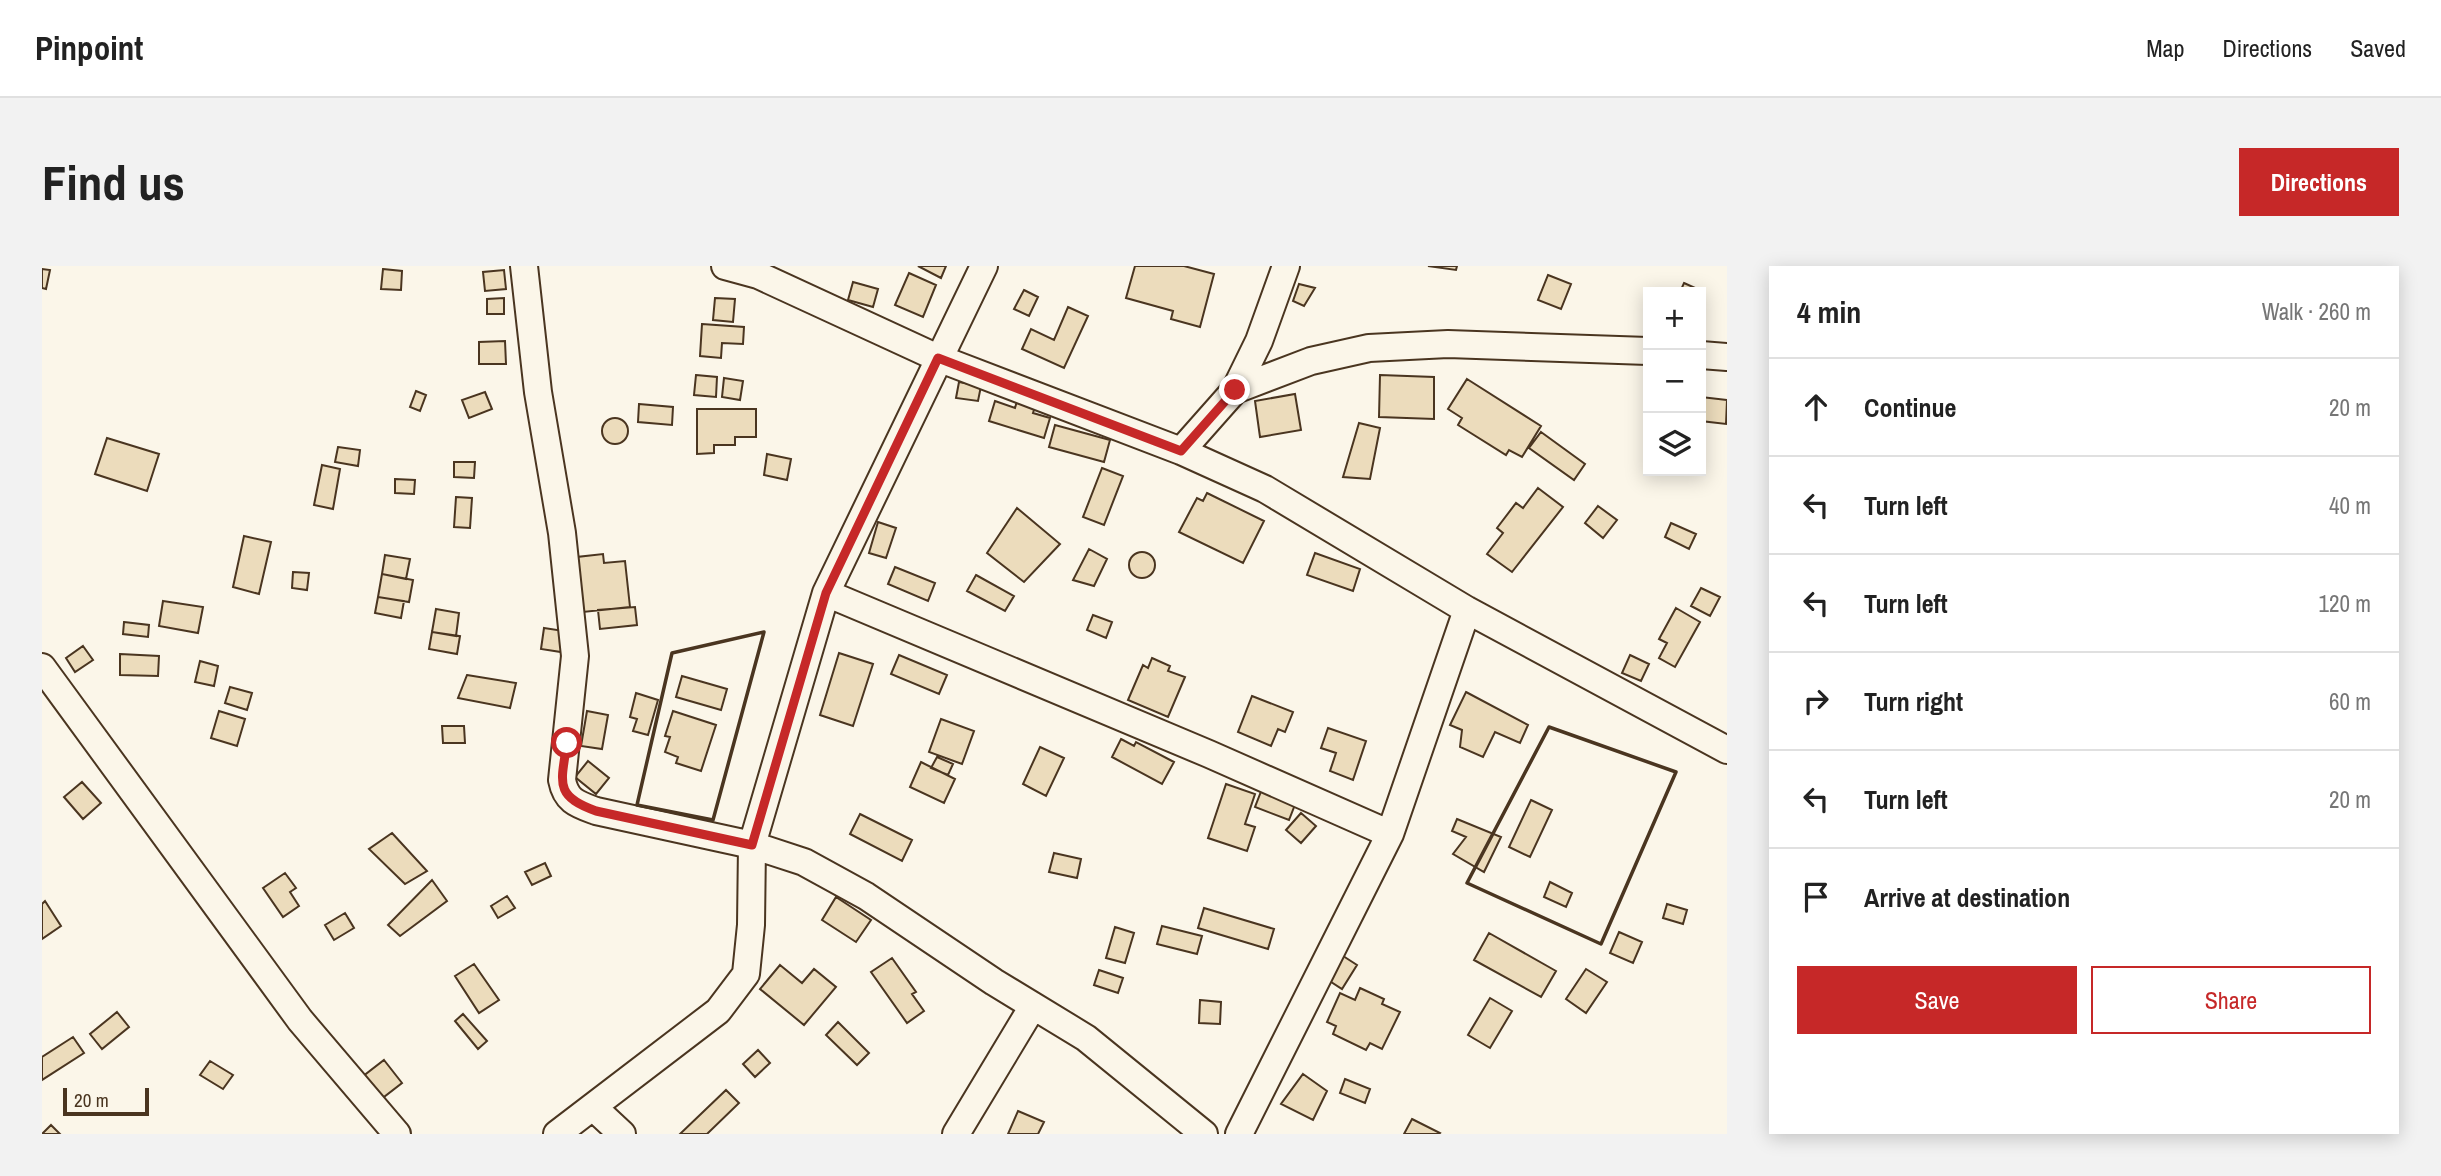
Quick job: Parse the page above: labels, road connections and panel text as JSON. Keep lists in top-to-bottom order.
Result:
{
  "scale_bar": "20 m",
  "page": {
    "header": "Pinpoint",
    "nav": ["Map", "Directions", "Saved"],
    "buttons": [
      "Directions",
      ["Save", "Share"]
    ],
    "title": "Find us",
    "heading": ["4 min", "Walk · 260 m"],
    "map_buttons": ["+", "−"],
    "list": [
      ["Continue", "20 m"],
      ["Turn left", "40 m"],
      ["Turn left", "120 m"],
      ["Turn right", "60 m"],
      ["Turn left", "20 m"],
      "Arrive at destination"
    ],
    "scale": "20 m"
  }
}
